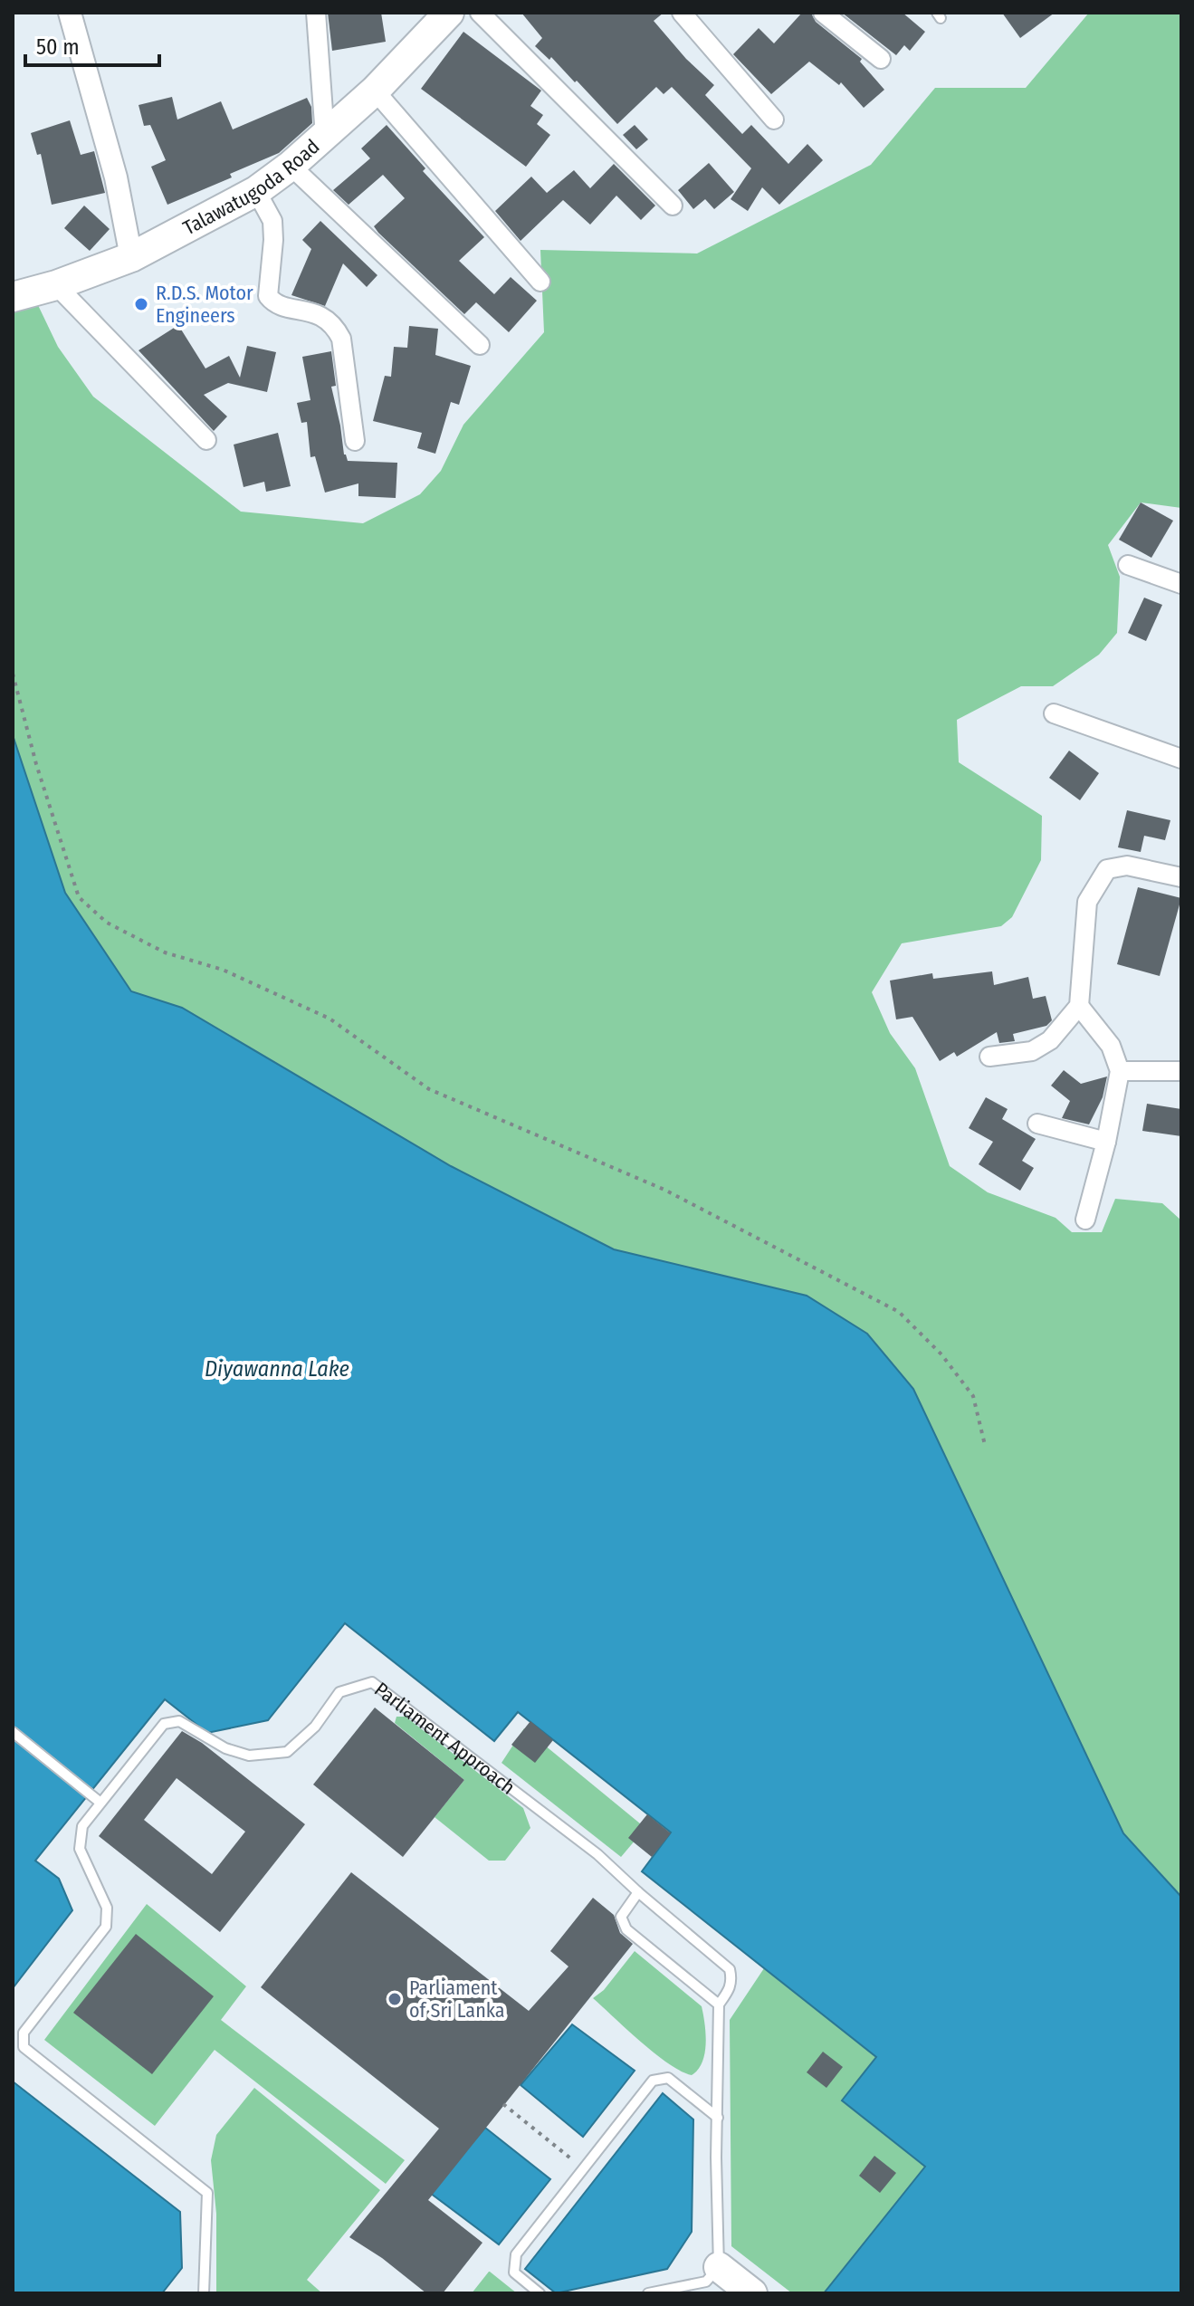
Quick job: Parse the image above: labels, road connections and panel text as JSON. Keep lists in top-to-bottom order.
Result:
{
  "streets": {
    "main road": ["Talawatugoda Road"],
    "lane": ["Parliament Approach"]
  },
  "water": ["Diyawanna Lake"],
  "places": ["R.D.S. Motor Engineers", "Parliament of Sri Lanka"],
  "scale_bar": "50 m"
}
